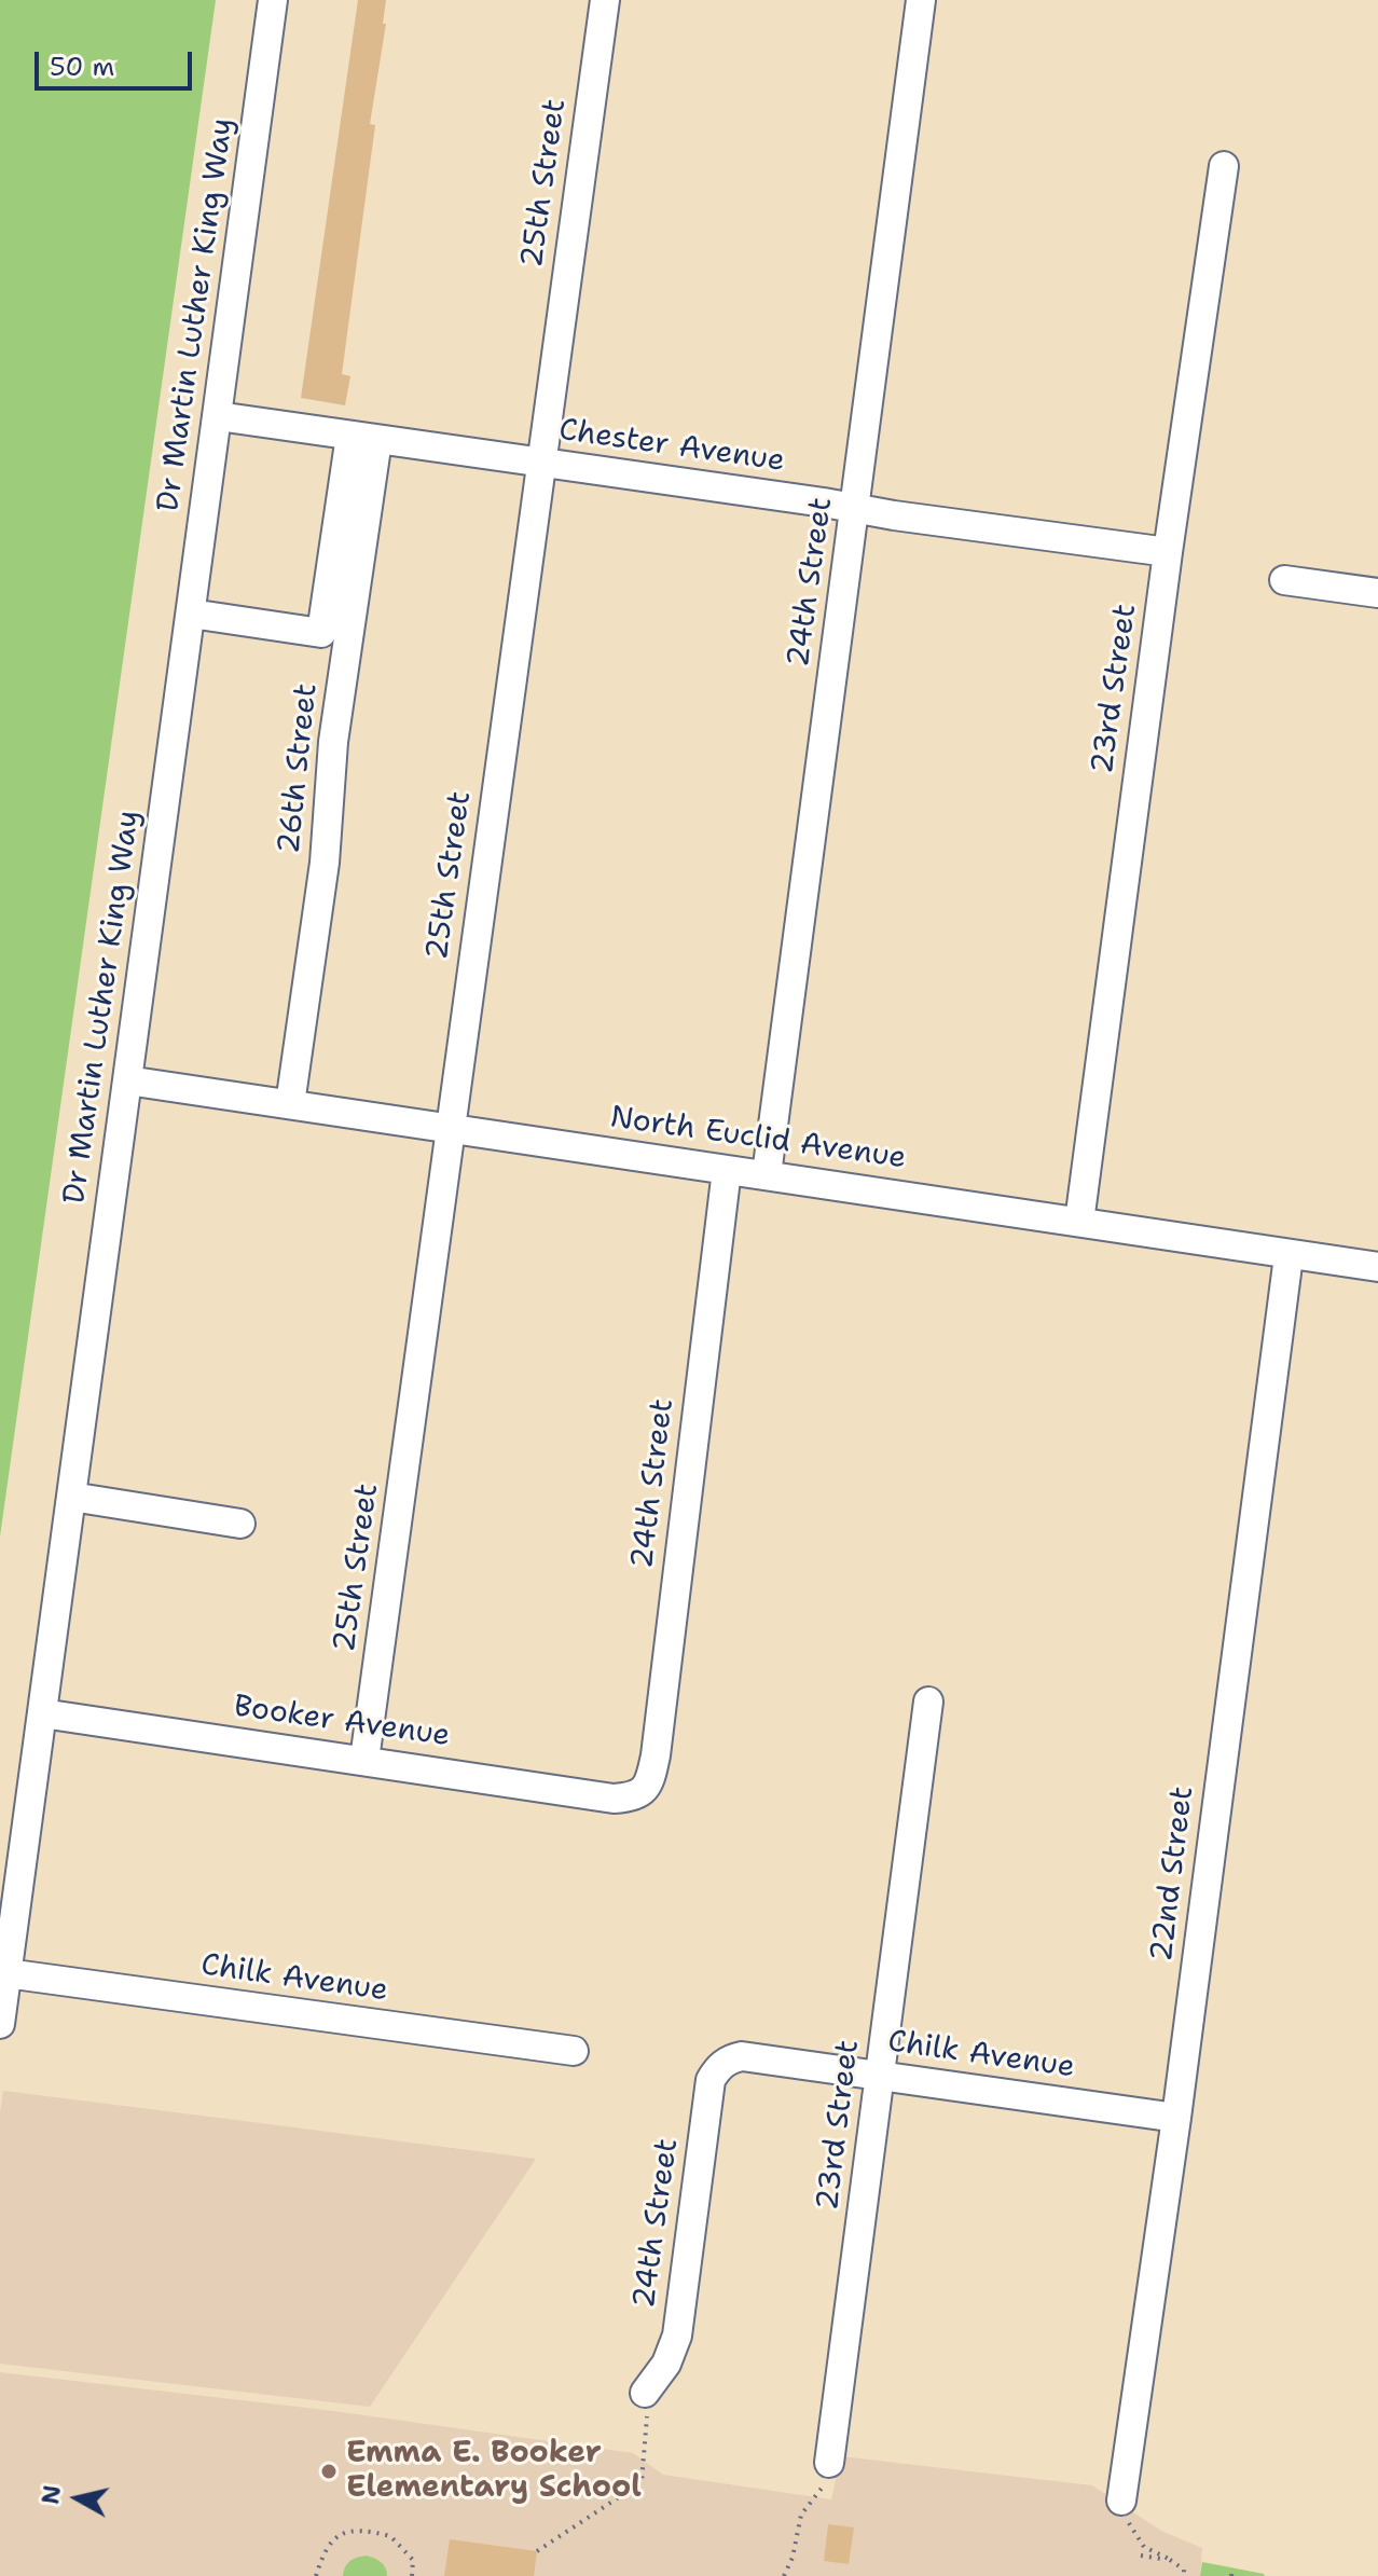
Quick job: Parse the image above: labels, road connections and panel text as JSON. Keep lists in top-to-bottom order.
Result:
{
  "streets": {
    "street": [
      "25th Street",
      "Dr Martin Luther King Way",
      "Chester Avenue",
      "24th Street",
      "23rd Street",
      "26th Street",
      "North Euclid Avenue",
      "Booker Avenue",
      "22nd Street",
      "Chilk Avenue"
    ]
  },
  "crossings": [
    ["25th Street", "Chester Avenue"],
    ["25th Street", "North Euclid Avenue"],
    ["25th Street", "Booker Avenue"],
    ["Dr Martin Luther King Way", "Chester Avenue"],
    ["Dr Martin Luther King Way", "North Euclid Avenue"],
    ["Dr Martin Luther King Way", "Booker Avenue"],
    ["Dr Martin Luther King Way", "Chilk Avenue"],
    ["Chester Avenue", "24th Street"],
    ["Chester Avenue", "23rd Street"],
    ["Chester Avenue", "26th Street"],
    ["24th Street", "North Euclid Avenue"],
    ["24th Street", "Booker Avenue"],
    ["24th Street", "Chilk Avenue"],
    ["23rd Street", "North Euclid Avenue"],
    ["23rd Street", "Chilk Avenue"],
    ["26th Street", "North Euclid Avenue"],
    ["North Euclid Avenue", "22nd Street"],
    ["22nd Street", "Chilk Avenue"]
  ],
  "places": ["Emma E. Booker Elementary School"],
  "scale_bar": "50 m",
  "north": "left"
}
